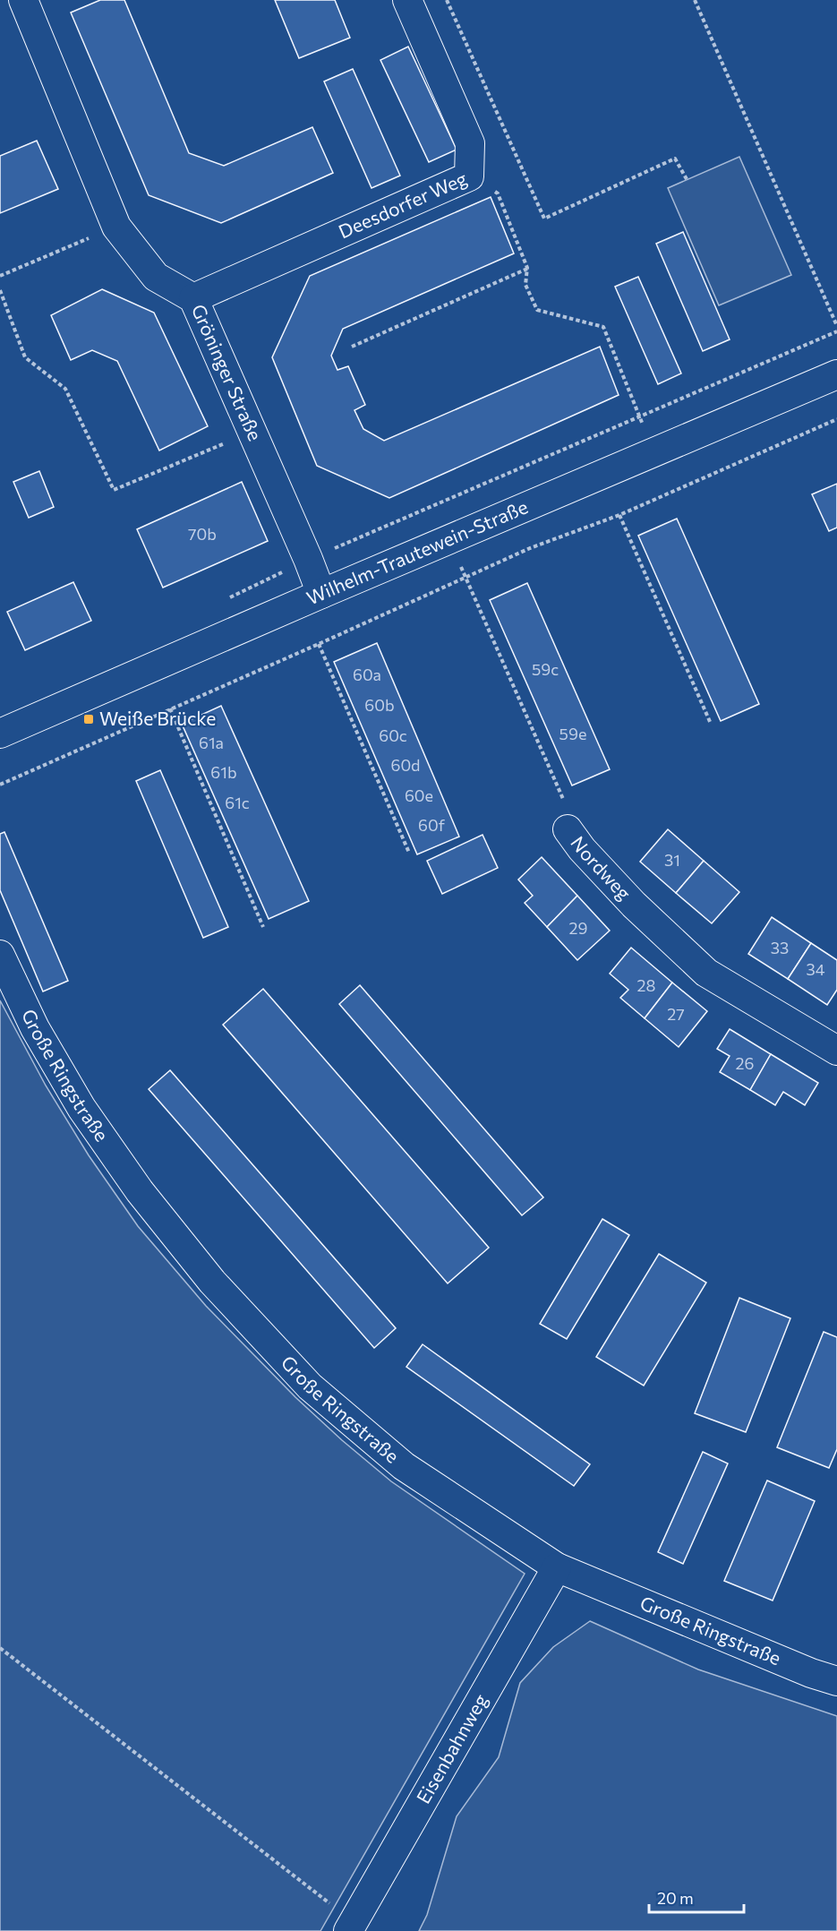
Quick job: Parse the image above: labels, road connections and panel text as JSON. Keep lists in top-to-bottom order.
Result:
{
  "streets": {
    "street": [
      "Deesdorfer Weg",
      "Gröninger Straße",
      "Wilhelm-Trautewein-Straße",
      "Nordweg",
      "Große Ringstraße",
      "Eisenbahnweg"
    ]
  },
  "crossings": [
    ["Deesdorfer Weg", "Gröninger Straße"],
    ["Gröninger Straße", "Wilhelm-Trautewein-Straße"],
    ["Wilhelm-Trautewein-Straße", "Nordweg"],
    ["Große Ringstraße", "Eisenbahnweg"]
  ],
  "places": {
    "transit": ["Weiße Brücke"]
  },
  "house_numbers": [
    "70b",
    "59c",
    "60a",
    "60b",
    "59e",
    "60c",
    "61a",
    "60d",
    "61b",
    "60e",
    "61c",
    "60f",
    "31",
    "29",
    "33",
    "34",
    "28",
    "27",
    "26"
  ],
  "scale_bar": "20 m"
}
